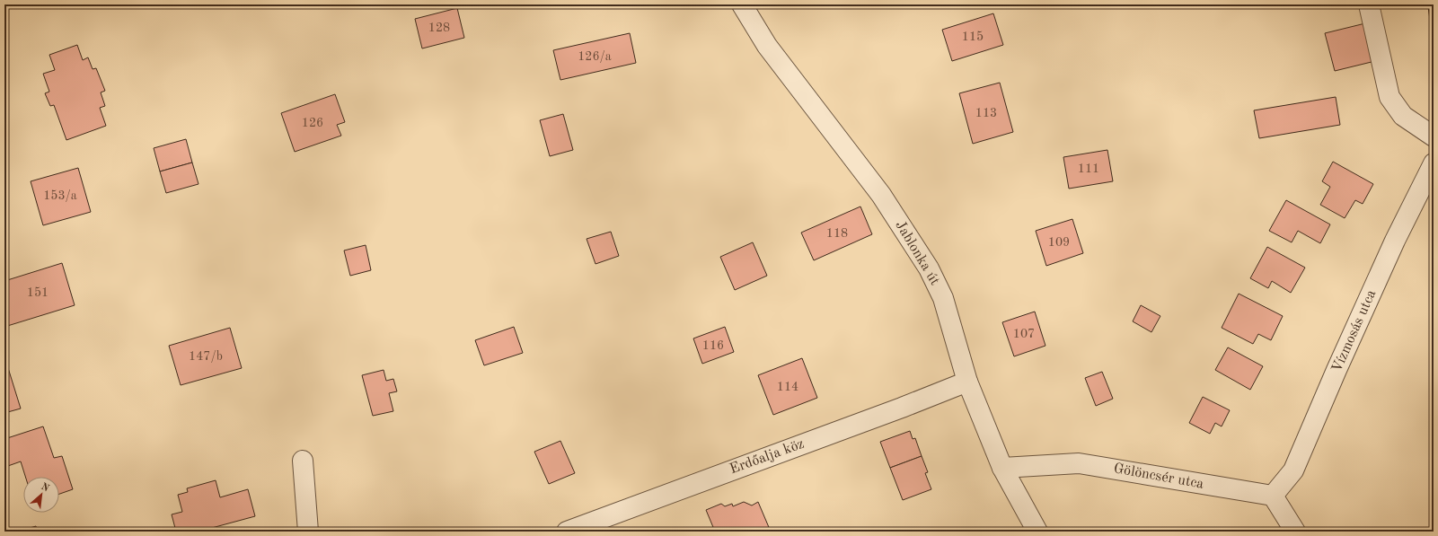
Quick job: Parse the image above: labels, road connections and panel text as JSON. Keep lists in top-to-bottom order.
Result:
{
  "streets": {
    "street": [
      "Jablonka út",
      "Vízmosás utca",
      "Erdőalja köz",
      "Gölöncsér utca"
    ]
  },
  "crossings": [
    ["Jablonka út", "Erdőalja köz"],
    ["Jablonka út", "Gölöncsér utca"],
    ["Vízmosás utca", "Gölöncsér utca"]
  ],
  "house_numbers": [
    "128",
    "115",
    "126/a",
    "113",
    "126",
    "111",
    "153/a",
    "118",
    "109",
    "151",
    "107",
    "116",
    "147/b",
    "114"
  ],
  "north": "top right"
}
